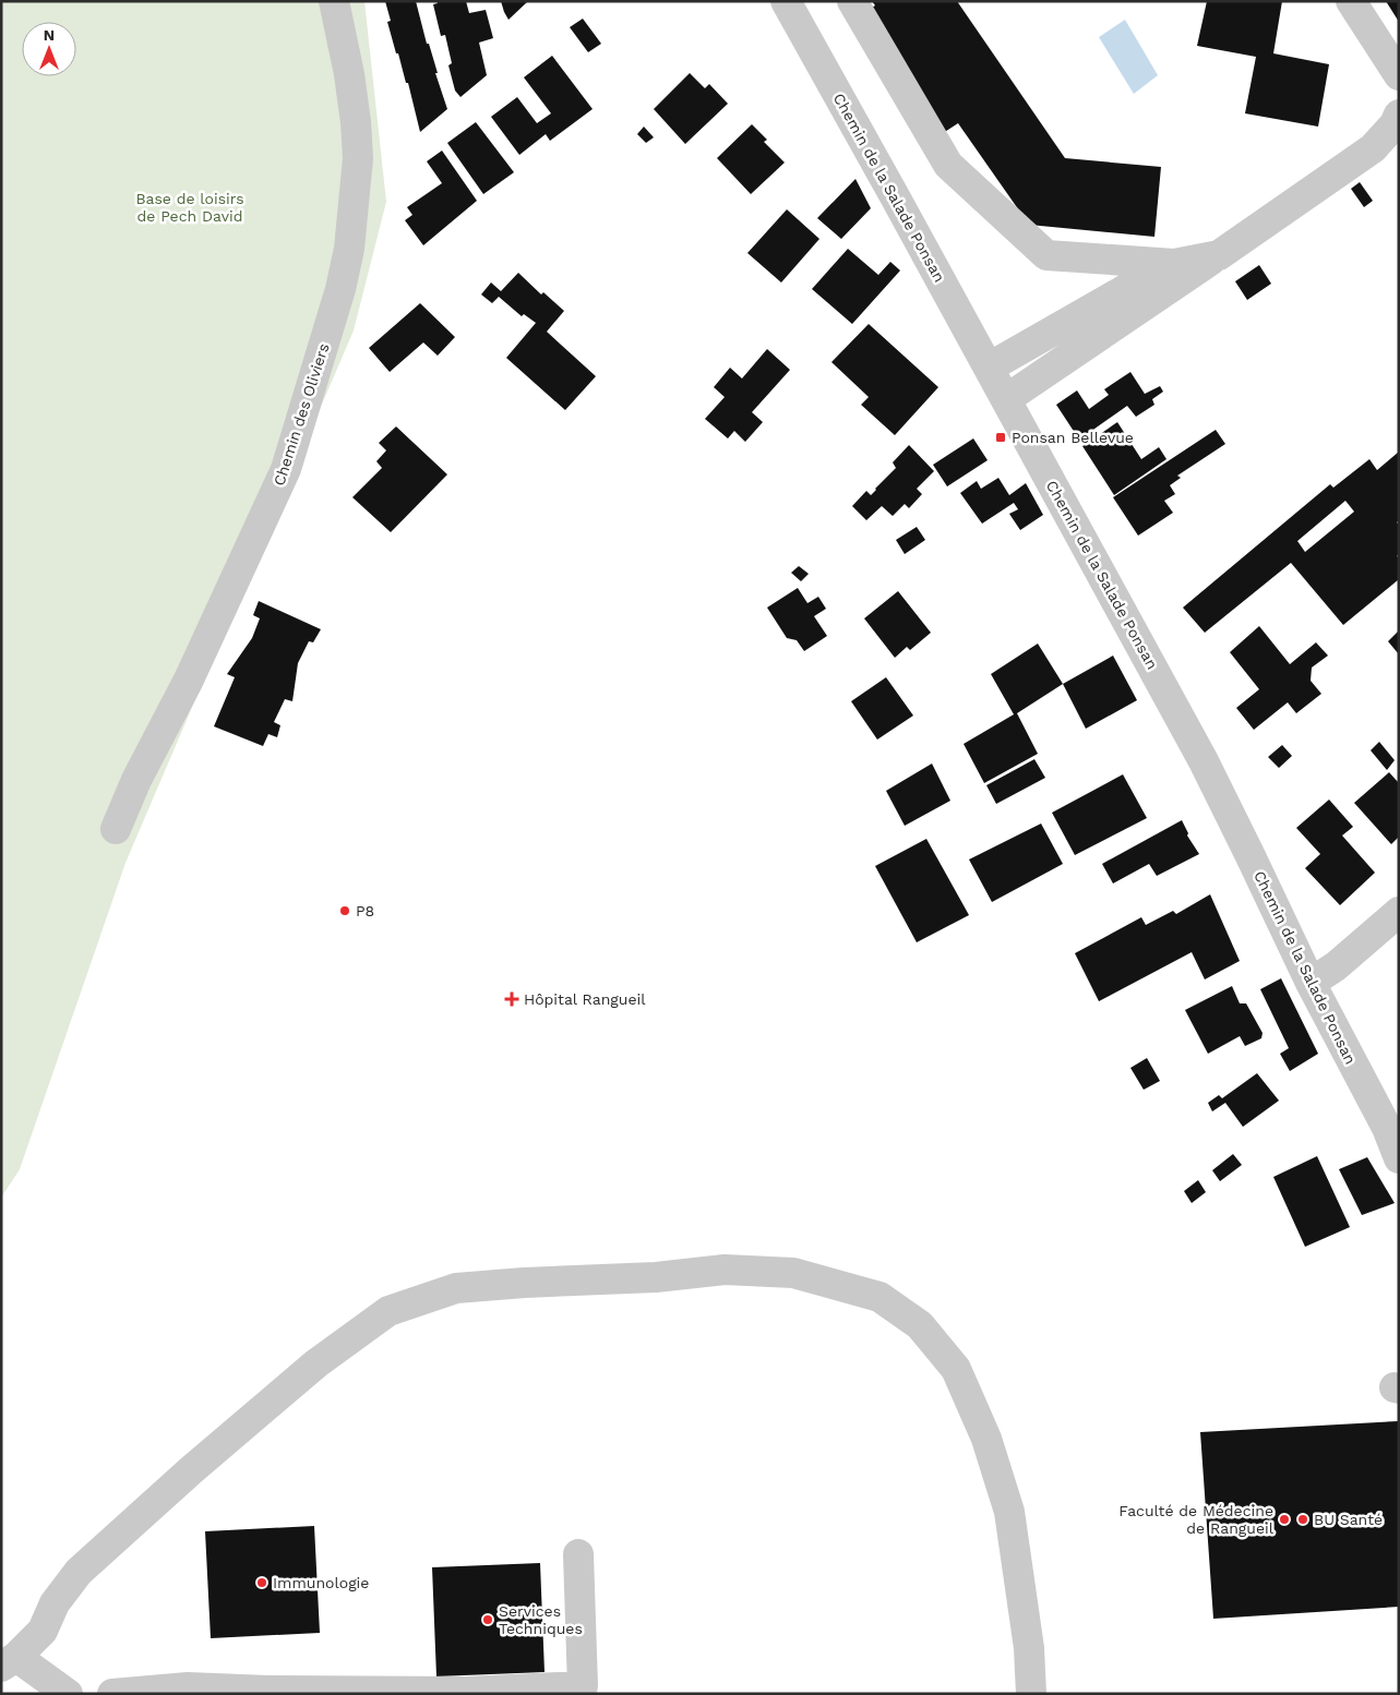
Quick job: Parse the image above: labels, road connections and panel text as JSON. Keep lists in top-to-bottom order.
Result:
{
  "streets": {
    "street": ["Chemin de la Salade Ponsan", "Chemin des Oliviers"]
  },
  "parks": ["Base de loisirs de Pech David"],
  "places": {
    "transit": ["Ponsan Bellevue"],
    "other": [
      "P8",
      "Faculté de Médecine de Rangueil",
      "BU Santé",
      "Immunologie",
      "Services Techniques"
    ],
    "health": ["Hôpital Rangueil"]
  },
  "north": "top"
}
